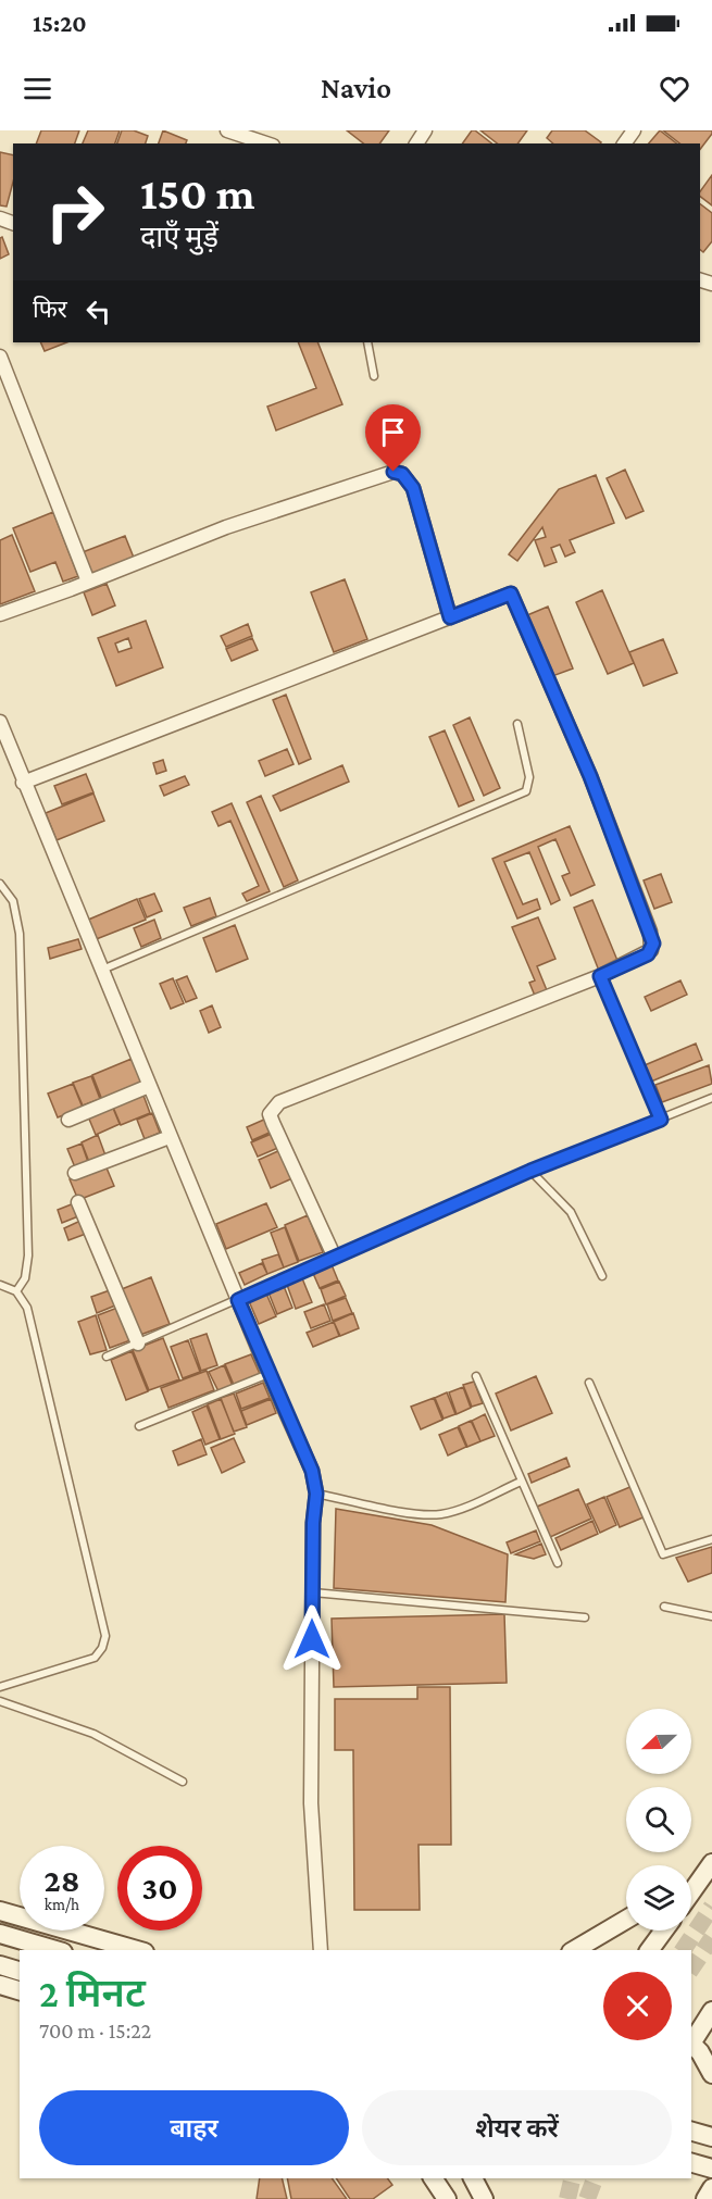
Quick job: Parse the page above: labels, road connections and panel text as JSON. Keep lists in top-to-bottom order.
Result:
{
  "north": "left",
  "page": {
    "status": "15:20",
    "header": "Navio",
    "turn": ["150 m", "दाएँ मुड़ें"],
    "then": "फिर",
    "speed": "28 km/h",
    "limit": "30",
    "heading": ["2 मिनट", "700 m · 15:22"],
    "buttons": ["बाहर", "शेयर करें"]
  }
}
